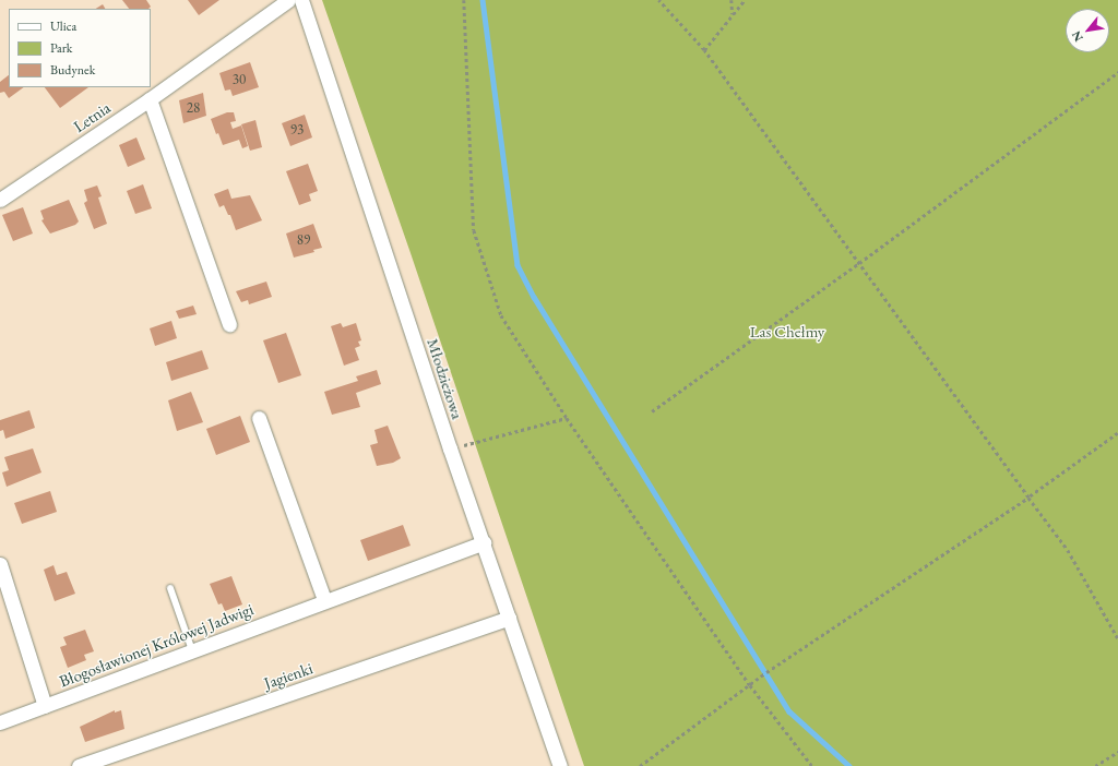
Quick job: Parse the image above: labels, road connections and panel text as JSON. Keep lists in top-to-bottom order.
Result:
{
  "streets": {
    "street": [
      "Letnia",
      "Młodzieżowa",
      "Błogosławionej Królowej Jadwigi",
      "Jagienki"
    ]
  },
  "crossings": [
    ["Młodzieżowa", "Błogosławionej Królowej Jadwigi"],
    ["Młodzieżowa", "Jagienki"]
  ],
  "parks": ["Las Chełmy"],
  "house_numbers": [
    "30",
    "28",
    "93",
    "89"
  ],
  "legend": ["Ulica", "Park", "Budynek"],
  "north": "bottom left"
}
